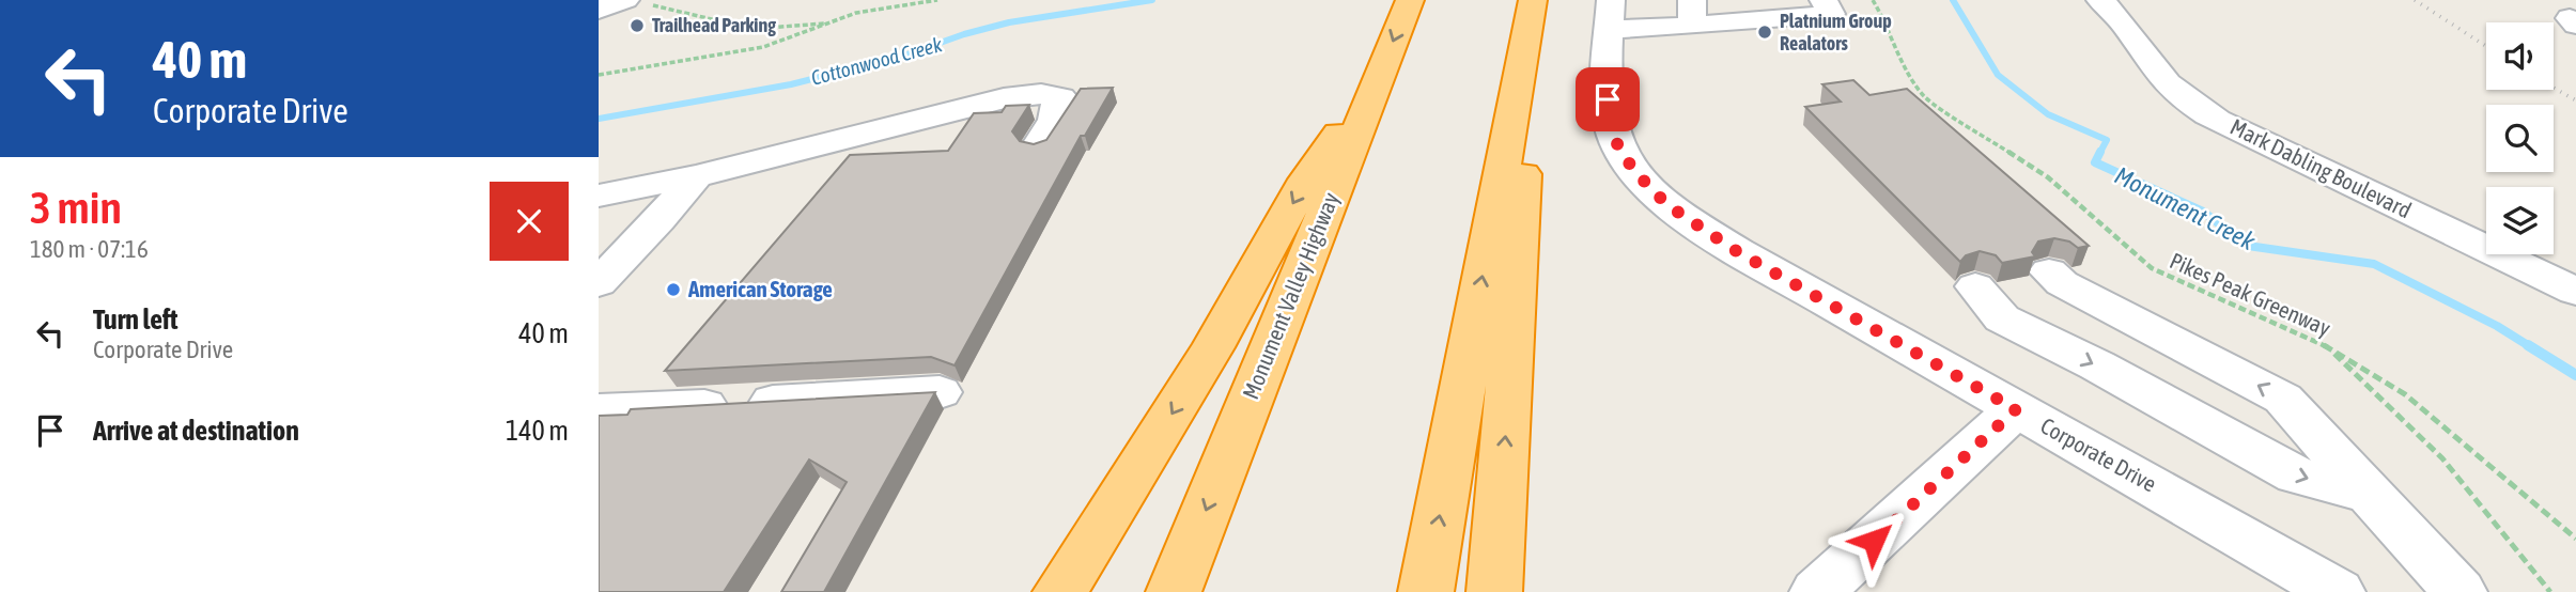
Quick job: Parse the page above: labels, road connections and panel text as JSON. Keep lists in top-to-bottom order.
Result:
{
  "streets": {
    "highway": ["Monument Valley Highway"],
    "street": ["Mark Dabling Boulevard", "Corporate Drive"],
    "path": ["Pikes Peak Greenway"]
  },
  "water": ["Cottonwood Creek", "Monument Creek"],
  "places": ["Trailhead Parking", "Platnium Group Realators", "American Storage"],
  "page": {
    "turn": ["40 m", "Corporate Drive"],
    "heading": ["3 min", "180 m · 07:16"],
    "list": [
      {
        "name": "Turn left",
        "note": "Corporate Drive",
        "value": "40 m"
      },
      {
        "name": "Arrive at destination",
        "value": "140 m"
      }
    ]
  }
}
